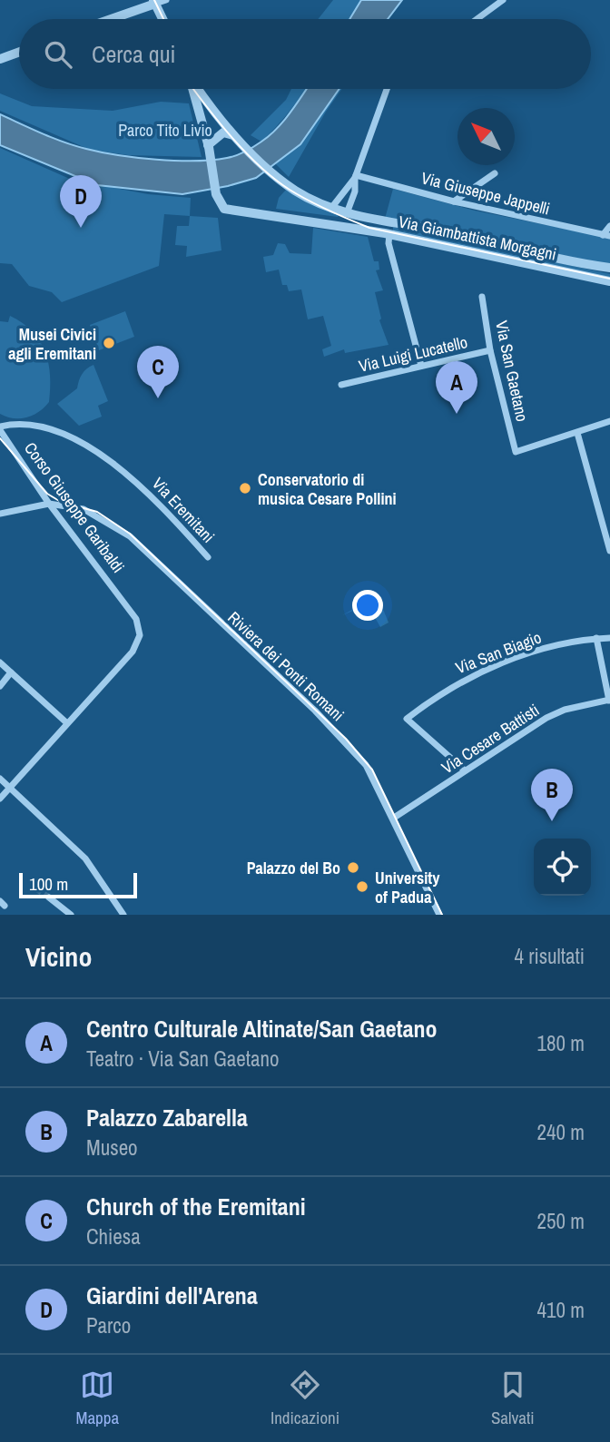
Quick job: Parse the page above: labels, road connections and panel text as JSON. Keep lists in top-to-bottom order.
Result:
{
  "streets": {
    "street": [
      "Via Giuseppe Jappelli",
      "Via Giambattista Morgagni",
      "Via Luigi Lucatello",
      "Via San Gaetano",
      "Corso Giuseppe Garibaldi",
      "Via Eremitani",
      "Via San Biagio",
      "Riviera dei Ponti Romani",
      "Via Cesare Battisti"
    ]
  },
  "crossings": [
    ["Via Luigi Lucatello", "Via San Gaetano"],
    ["Corso Giuseppe Garibaldi", "Via Eremitani"],
    ["Corso Giuseppe Garibaldi", "Riviera dei Ponti Romani"],
    ["Via San Biagio", "Via Cesare Battisti"],
    ["Riviera dei Ponti Romani", "Via Cesare Battisti"]
  ],
  "parks": ["Parco Tito Livio"],
  "places": [
    "Musei Civici agli Eremitani",
    "Conservatorio di musica Cesare Pollini",
    "Palazzo del Bo",
    "University of Padua"
  ],
  "scale_bar": "100 m",
  "north": "top left",
  "page": {
    "search": "Cerca qui",
    "pins": [
      "D",
      "C",
      "A",
      "B"
    ],
    "scale": "100 m",
    "heading": ["Vicino", "4 risultati"],
    "list": [
      {
        "mark": "A",
        "name": "Centro Culturale Altinate/San Gaetano",
        "note": "Teatro · Via San Gaetano",
        "value": "180 m"
      },
      {
        "mark": "B",
        "name": "Palazzo Zabarella",
        "note": "Museo",
        "value": "240 m"
      },
      {
        "mark": "C",
        "name": "Church of the Eremitani",
        "note": "Chiesa",
        "value": "250 m"
      },
      {
        "mark": "D",
        "name": "Giardini dell'Arena",
        "note": "Parco",
        "value": "410 m"
      }
    ],
    "nav": ["Mappa", "Indicazioni", "Salvati"]
  }
}
